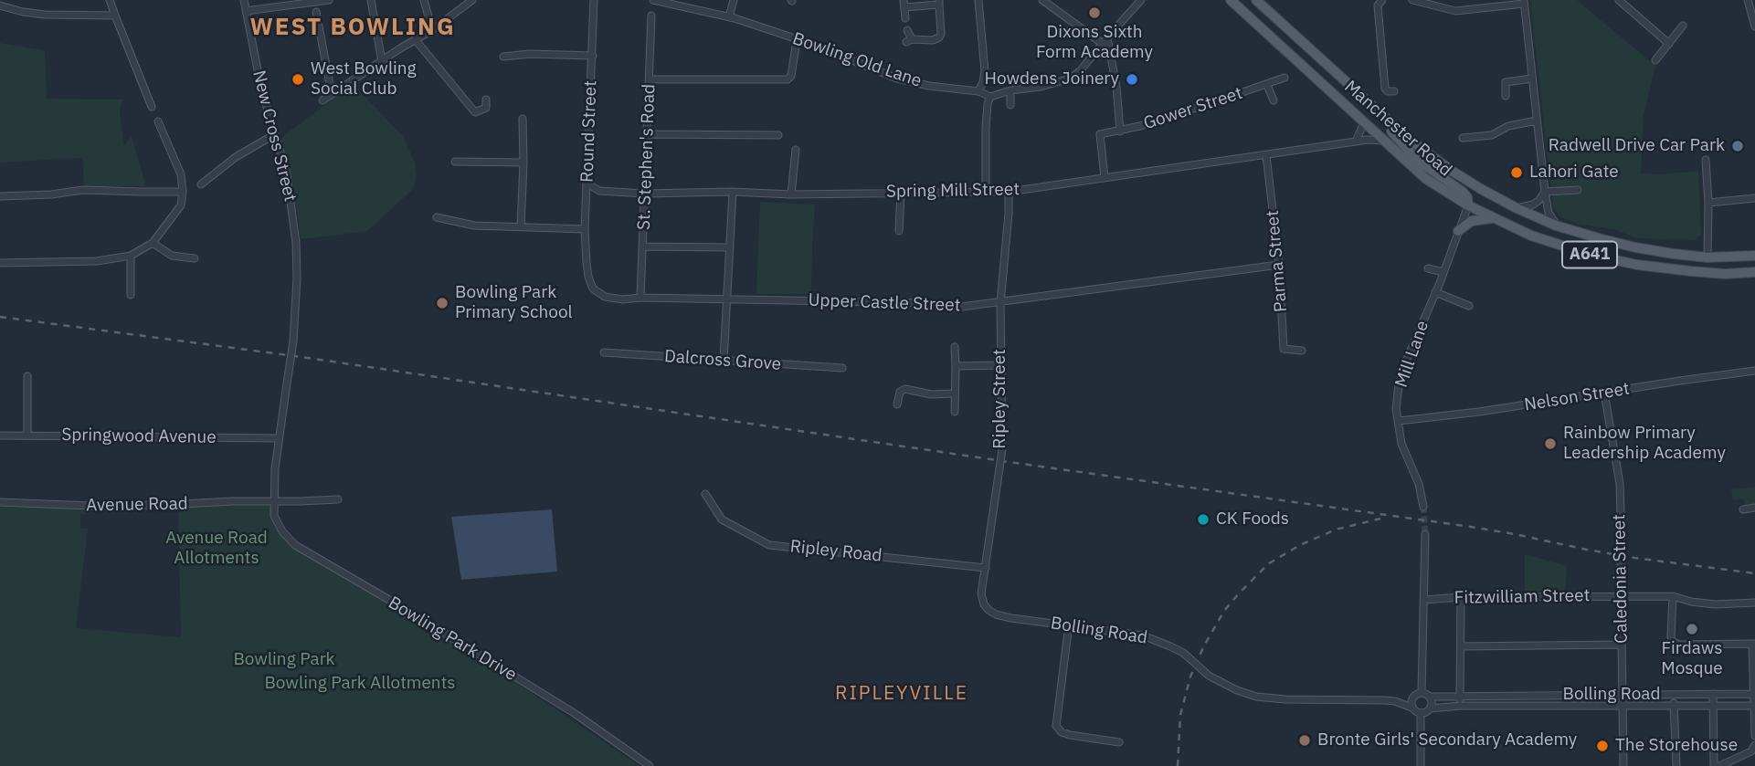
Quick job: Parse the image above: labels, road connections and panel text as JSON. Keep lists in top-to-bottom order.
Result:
{
  "streets": {
    "main road": ["Manchester Road", "A641"],
    "street": [
      "Bowling Old Lane",
      "Gower Street",
      "Round Street",
      "New Cross Street",
      "St. Stephen's Road",
      "Spring Mill Street",
      "Parma Street",
      "Upper Castle Street",
      "Mill Lane",
      "Dalcross Grove",
      "Nelson Street",
      "Ripley Street",
      "Springwood Avenue",
      "Avenue Road",
      "Ripley Road",
      "Caledonia Street",
      "Fitzwilliam Street",
      "Bolling Road",
      "Bowling Park Drive"
    ]
  },
  "crossings": [
    ["Gower Street", "Spring Mill Street"],
    ["Manchester Road", "Spring Mill Street"],
    ["Manchester Road", "Mill Lane"],
    ["Round Street", "Spring Mill Street"],
    ["Round Street", "Upper Castle Street"],
    ["New Cross Street", "Springwood Avenue"],
    ["New Cross Street", "Avenue Road"],
    ["New Cross Street", "Bowling Park Drive"],
    ["St. Stephen's Road", "Spring Mill Street"],
    ["St. Stephen's Road", "Upper Castle Street"],
    ["Spring Mill Street", "Parma Street"],
    ["Spring Mill Street", "Ripley Street"],
    ["Parma Street", "Upper Castle Street"],
    ["Upper Castle Street", "Ripley Street"],
    ["Mill Lane", "Nelson Street"],
    ["Nelson Street", "Caledonia Street"],
    ["Ripley Street", "Ripley Road"],
    ["Ripley Street", "Bolling Road"],
    ["Avenue Road", "Bowling Park Drive"],
    ["Caledonia Street", "Fitzwilliam Street"],
    ["Caledonia Street", "Bolling Road"]
  ],
  "districts": ["WEST BOWLING", "RIPLEYVILLE"],
  "parks": ["Avenue Road Allotments", "Bowling Park", "Bowling Park Allotments"],
  "places": [
    "Dixons Sixth Form Academy",
    "West Bowling Social Club",
    "Howdens Joinery",
    "Radwell Drive Car Park",
    "Lahori Gate",
    "Bowling Park Primary School",
    "Rainbow Primary Leadership Academy",
    "CK Foods",
    "Firdaws Mosque",
    "Bronte Girls' Secondary Academy",
    "The Storehouse"
  ]
}
